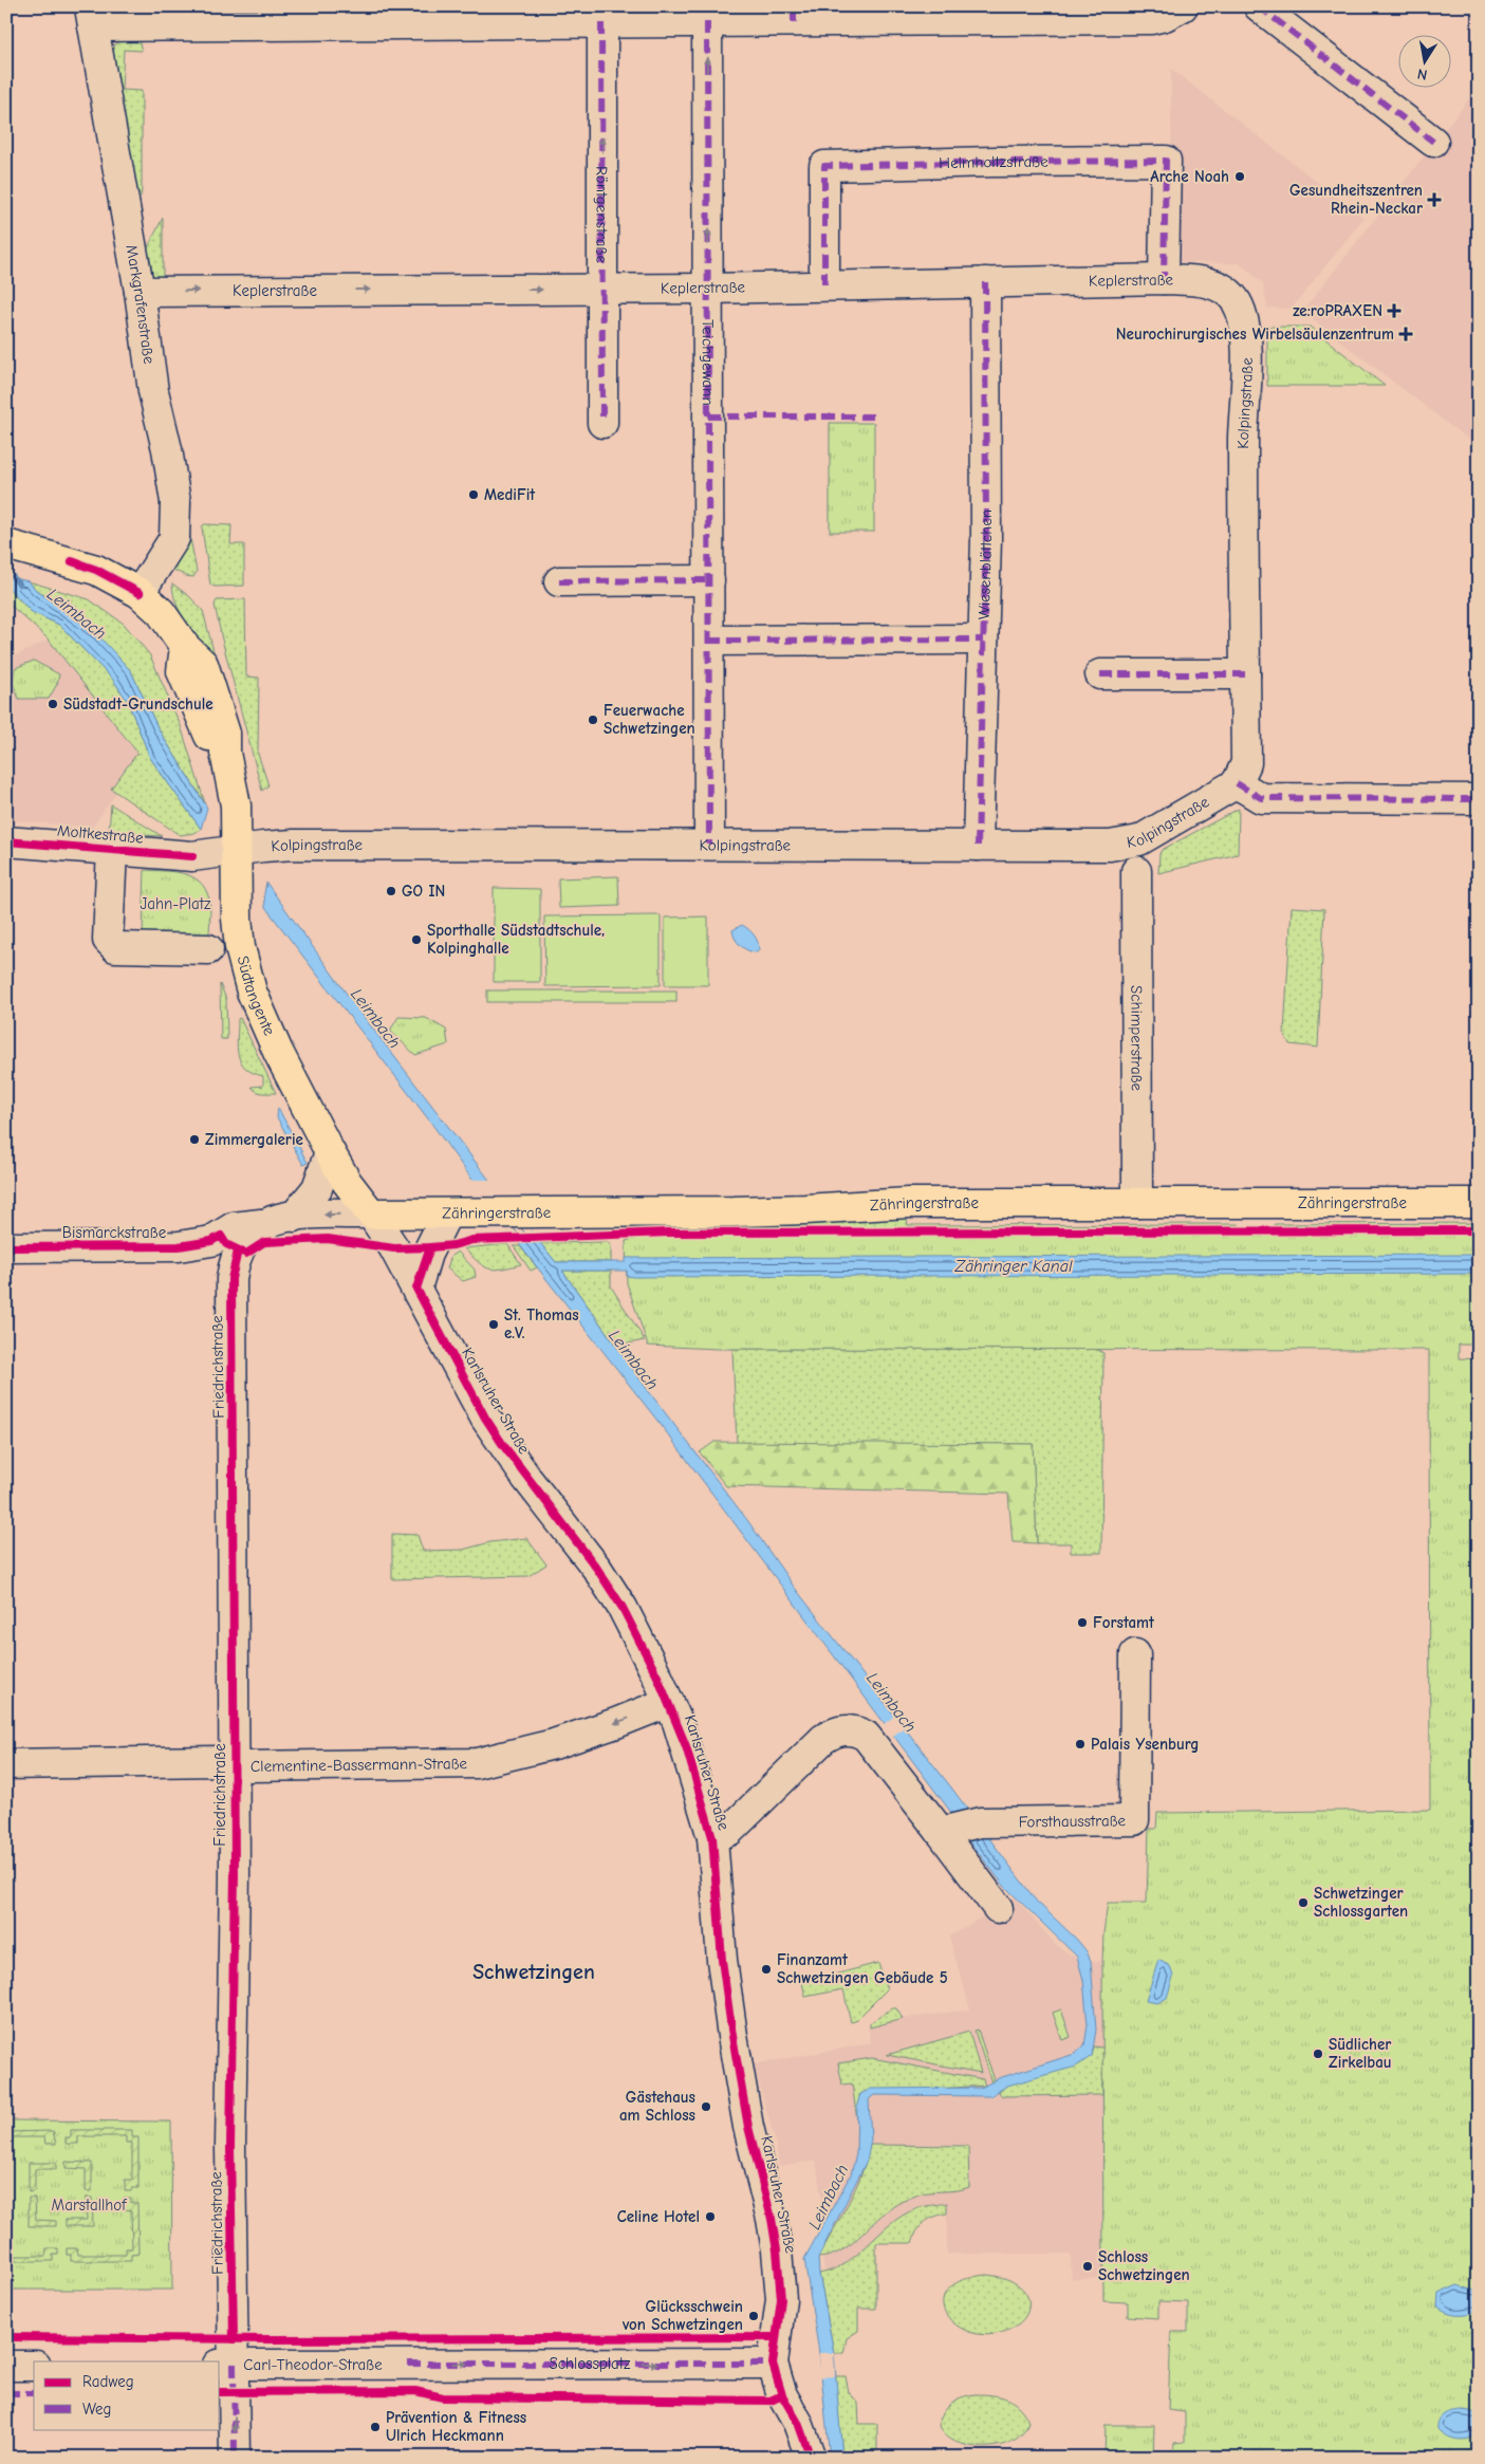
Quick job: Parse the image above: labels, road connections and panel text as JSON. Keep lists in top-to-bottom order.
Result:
{
  "streets": {
    "main road": ["Südtangente", "Zähringerstraße"],
    "street": [
      "Helmholtzstraße",
      "Röntgenstraße",
      "Keplerstraße",
      "Markgrafenstraße",
      "Teichgewann",
      "Kolpingstraße",
      "Wiesenblättchen",
      "Moltkestraße",
      "Schimperstraße",
      "Bismarckstraße",
      "Friedrichstraße",
      "Karlsruher Straße",
      "Clementine-Bassermann-Straße",
      "Forsthausstraße",
      "Carl-Theodor-Straße",
      "Schlossplatz"
    ]
  },
  "crossings": [
    ["Helmholtzstraße", "Keplerstraße"],
    ["Röntgenstraße", "Keplerstraße"],
    ["Keplerstraße", "Markgrafenstraße"],
    ["Keplerstraße", "Teichgewann"],
    ["Keplerstraße", "Kolpingstraße"],
    ["Keplerstraße", "Wiesenblättchen"],
    ["Markgrafenstraße", "Südtangente"],
    ["Teichgewann", "Kolpingstraße"],
    ["Kolpingstraße", "Wiesenblättchen"],
    ["Kolpingstraße", "Moltkestraße"],
    ["Kolpingstraße", "Südtangente"],
    ["Moltkestraße", "Südtangente"],
    ["Südtangente", "Zähringerstraße"],
    ["Südtangente", "Karlsruher Straße"],
    ["Schimperstraße", "Zähringerstraße"],
    ["Zähringerstraße", "Karlsruher Straße"],
    ["Bismarckstraße", "Friedrichstraße"],
    ["Friedrichstraße", "Clementine-Bassermann-Straße"],
    ["Friedrichstraße", "Carl-Theodor-Straße"],
    ["Karlsruher Straße", "Clementine-Bassermann-Straße"],
    ["Karlsruher Straße", "Schlossplatz"],
    ["Carl-Theodor-Straße", "Schlossplatz"]
  ],
  "one_way": [
    "Röntgenstraße",
    "Keplerstraße",
    "Clementine-Bassermann-Straße",
    "Schlossplatz"
  ],
  "districts": ["Schwetzingen"],
  "water": ["Leimbach", "Zähringer Kanal"],
  "parks": ["Jahn-Platz", "Marstallhof"],
  "places": {
    "other": [
      "Arche Noah",
      "MediFit",
      "Südstadt-Grundschule",
      "Feuerwache Schwetzingen",
      "GO IN",
      "Sporthalle Südstadtschule, Kolpinghalle",
      "Zimmergalerie",
      "St. Thomas e.V.",
      "Forstamt",
      "Palais Ysenburg",
      "Schwetzinger Schlossgarten",
      "Finanzamt Schwetzingen Gebäude 5",
      "Südlicher Zirkelbau",
      "Gästehaus am Schloss",
      "Celine Hotel",
      "Schloss Schwetzingen",
      "Glücksschwein von Schwetzingen",
      "Prävention & Fitness Ulrich Heckmann"
    ],
    "health": ["Gesundheitszentren Rhein-Neckar", "ze:roPRAXEN", "Neurochirurgisches Wirbelsäulenzentrum"]
  },
  "legend": ["Radweg", "Weg"],
  "north": "bottom"
}
